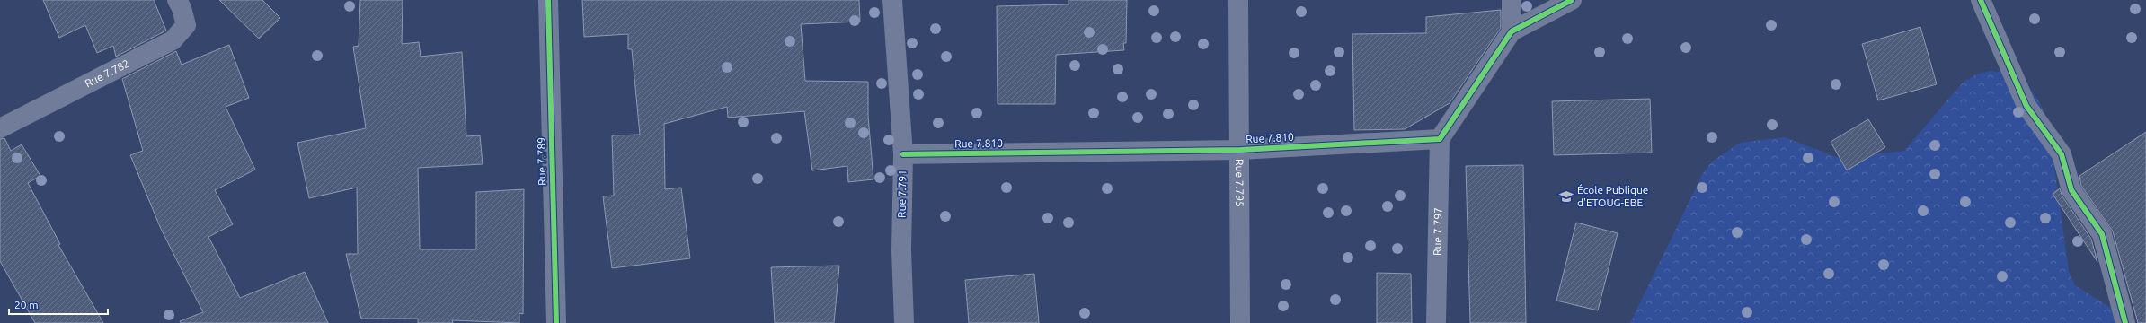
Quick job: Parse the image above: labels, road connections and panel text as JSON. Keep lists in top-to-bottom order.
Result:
{
  "streets": {
    "street": [
      "Rue 7.782",
      "Rue 7.810",
      "Rue 7.789",
      "Rue 7.795",
      "Rue 7.791",
      "Rue 7.797"
    ]
  },
  "crossings": [
    ["Rue 7.810", "Rue 7.795"],
    ["Rue 7.810", "Rue 7.791"],
    ["Rue 7.810", "Rue 7.797"]
  ],
  "places": {
    "school or university": ["École Publique d'ETOUG-EBE"]
  },
  "scale_bar": "20 m"
}
